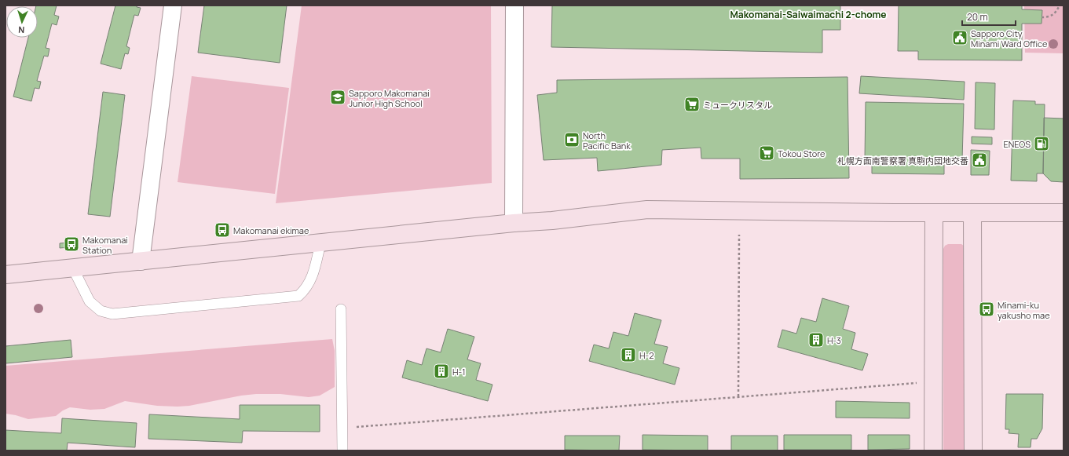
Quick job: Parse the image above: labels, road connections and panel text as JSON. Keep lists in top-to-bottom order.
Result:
{
  "districts": ["Makomanai-Saiwaimachi 2-chome"],
  "places": {
    "public building": ["Sapporo City Minami Ward Office", "札幌方面南警察署 真駒内団地交番"],
    "school or university": ["Sapporo Makomanai Junior High School"],
    "supermarket": ["ミュークリスタル", "Tokou Store"],
    "bank": ["North Pacific Bank"],
    "fuel station": ["ENEOS"],
    "bus stop": ["Makomanai ekimae", "Makomanai Station", "Minami-ku yakusho mae"],
    "building": ["H-3", "H-2", "H-1"]
  },
  "scale_bar": "20 m",
  "north": "bottom"
}
